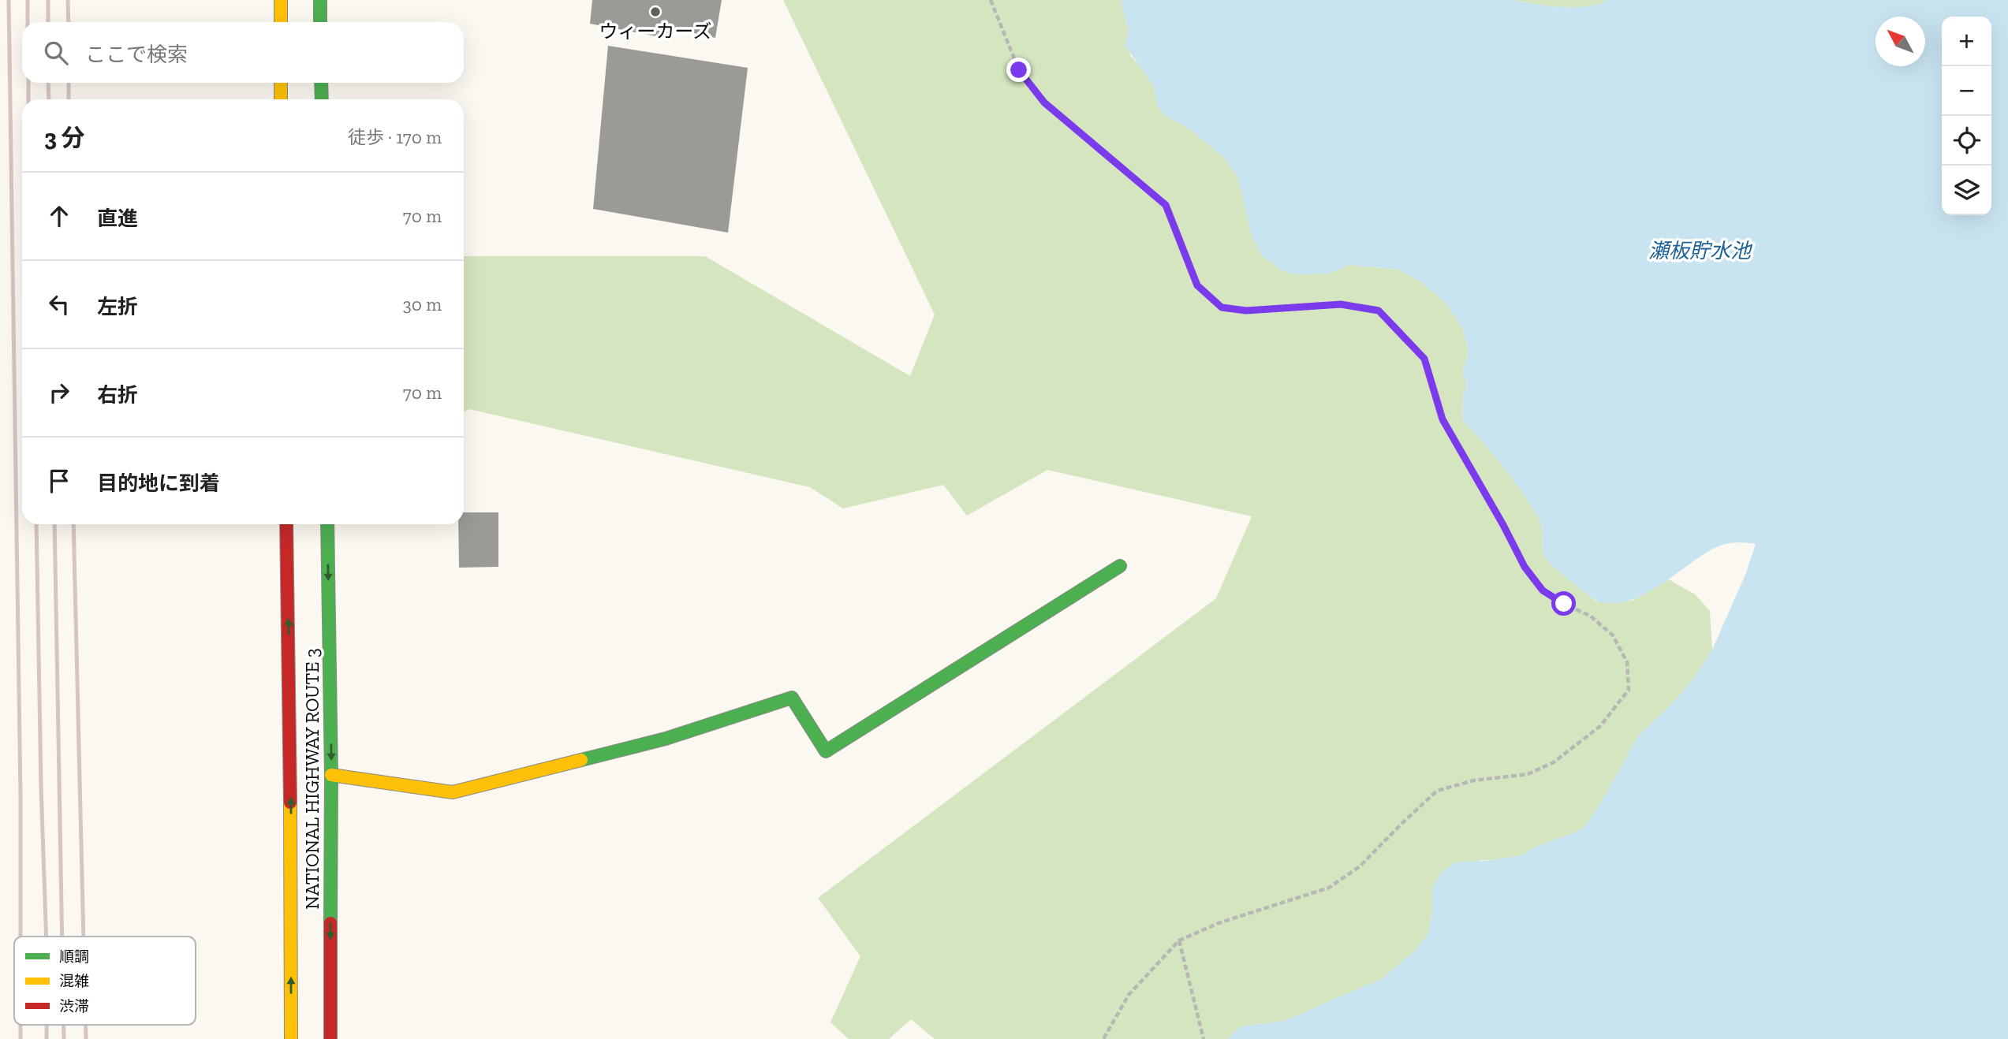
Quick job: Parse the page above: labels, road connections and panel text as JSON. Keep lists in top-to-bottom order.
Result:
{
  "streets": {
    "main road": ["NATIONAL HIGHWAY ROUTE 3"]
  },
  "water": ["瀬板貯水池"],
  "places": ["ウィーカーズ"],
  "legend": ["順調", "混雑", "渋滞"],
  "north": "top left",
  "page": {
    "map_buttons": ["+", "−"],
    "search": "ここで検索",
    "heading": ["3 分", "徒歩 · 170 m"],
    "list": [
      ["直進", "70 m"],
      ["左折", "30 m"],
      ["右折", "70 m"],
      "目的地に到着"
    ]
  }
}
